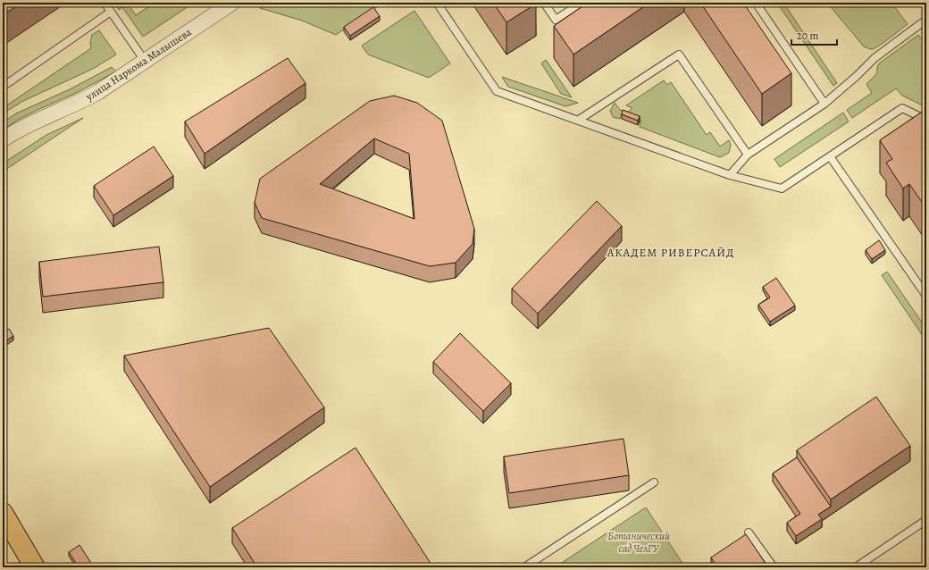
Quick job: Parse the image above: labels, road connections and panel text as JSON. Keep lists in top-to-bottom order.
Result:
{
  "streets": {
    "street": ["улица Наркома Малышева"]
  },
  "districts": ["АКАДЕМ РИВЕРСАЙД"],
  "parks": ["Ботанический сад ЧелГУ"],
  "scale_bar": "20 m"
}
